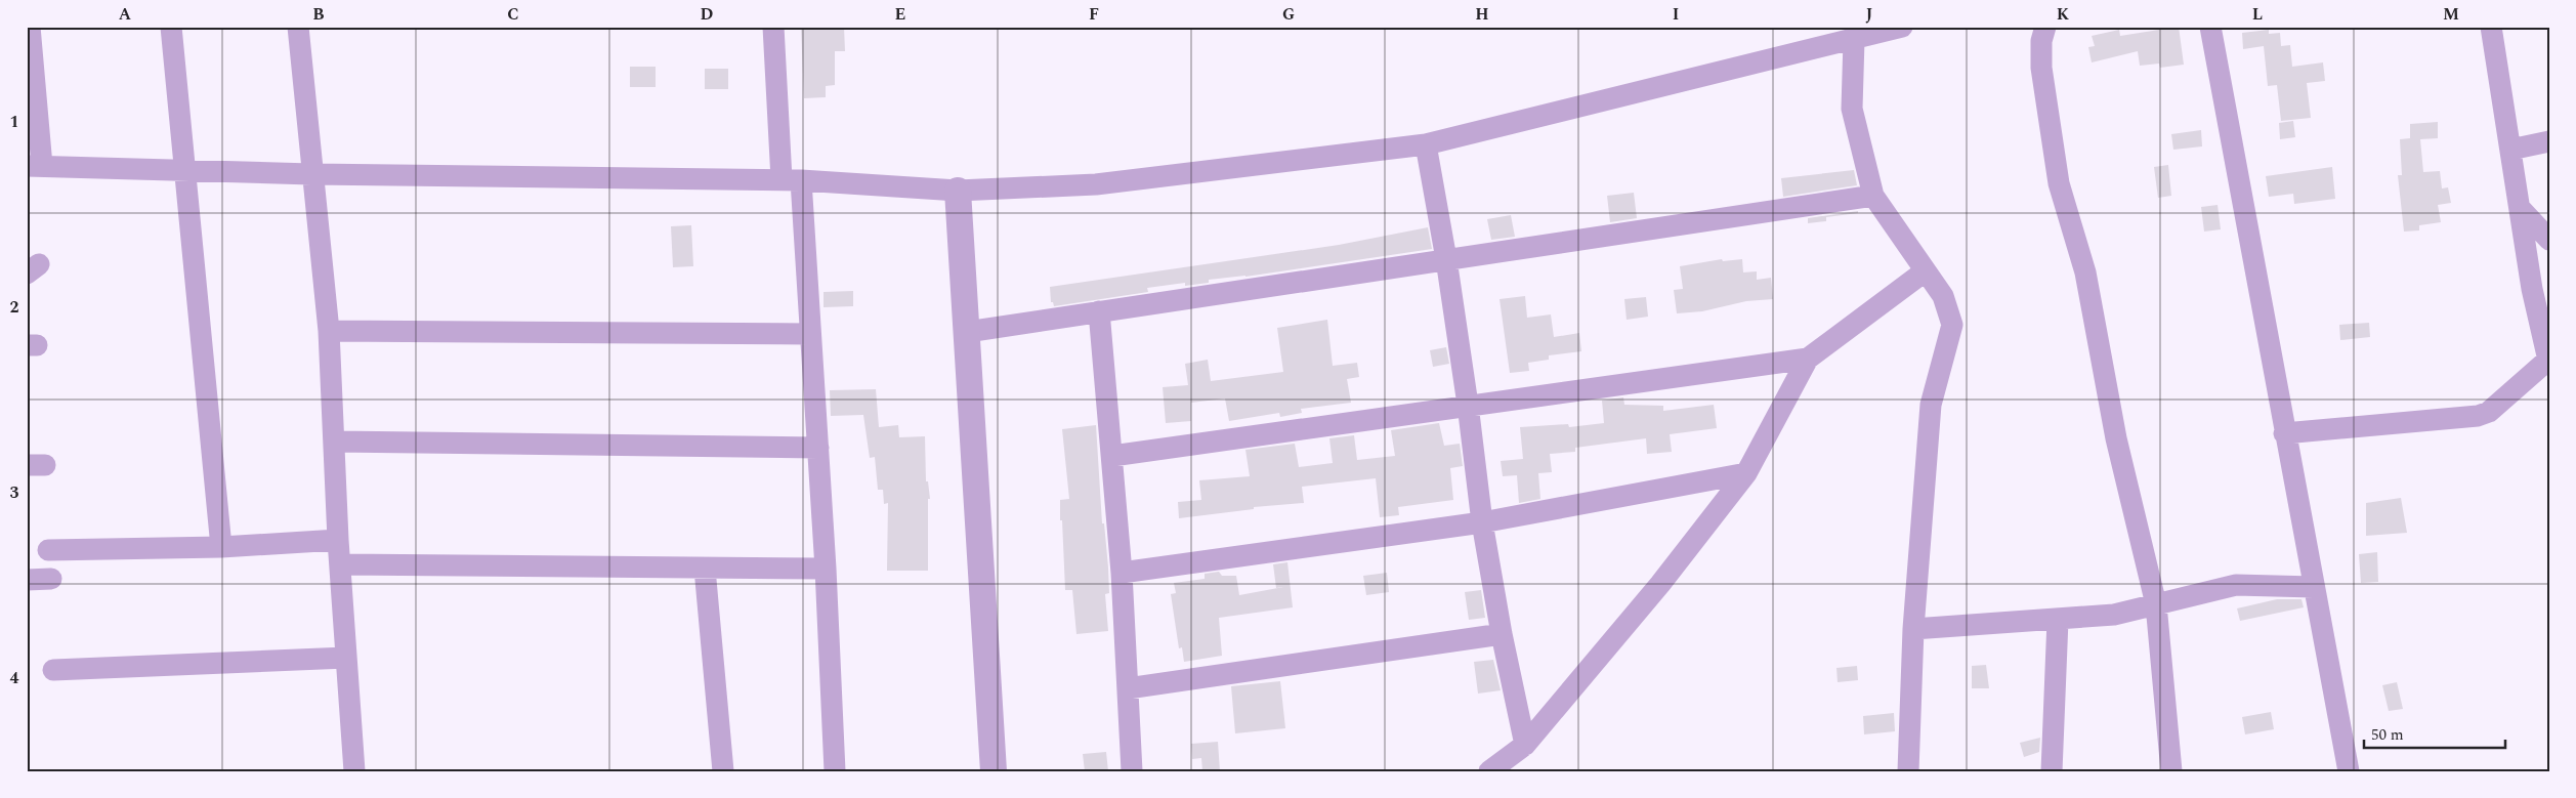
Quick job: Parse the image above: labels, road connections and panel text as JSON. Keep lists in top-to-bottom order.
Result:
{
  "scale_bar": "50 m",
  "grid": {
    "columns": [
      "A",
      "B",
      "C",
      "D",
      "E",
      "F",
      "G",
      "H",
      "I",
      "J",
      "K",
      "L",
      "M"
    ],
    "rows": [
      "1",
      "2",
      "3",
      "4"
    ]
  }
}
